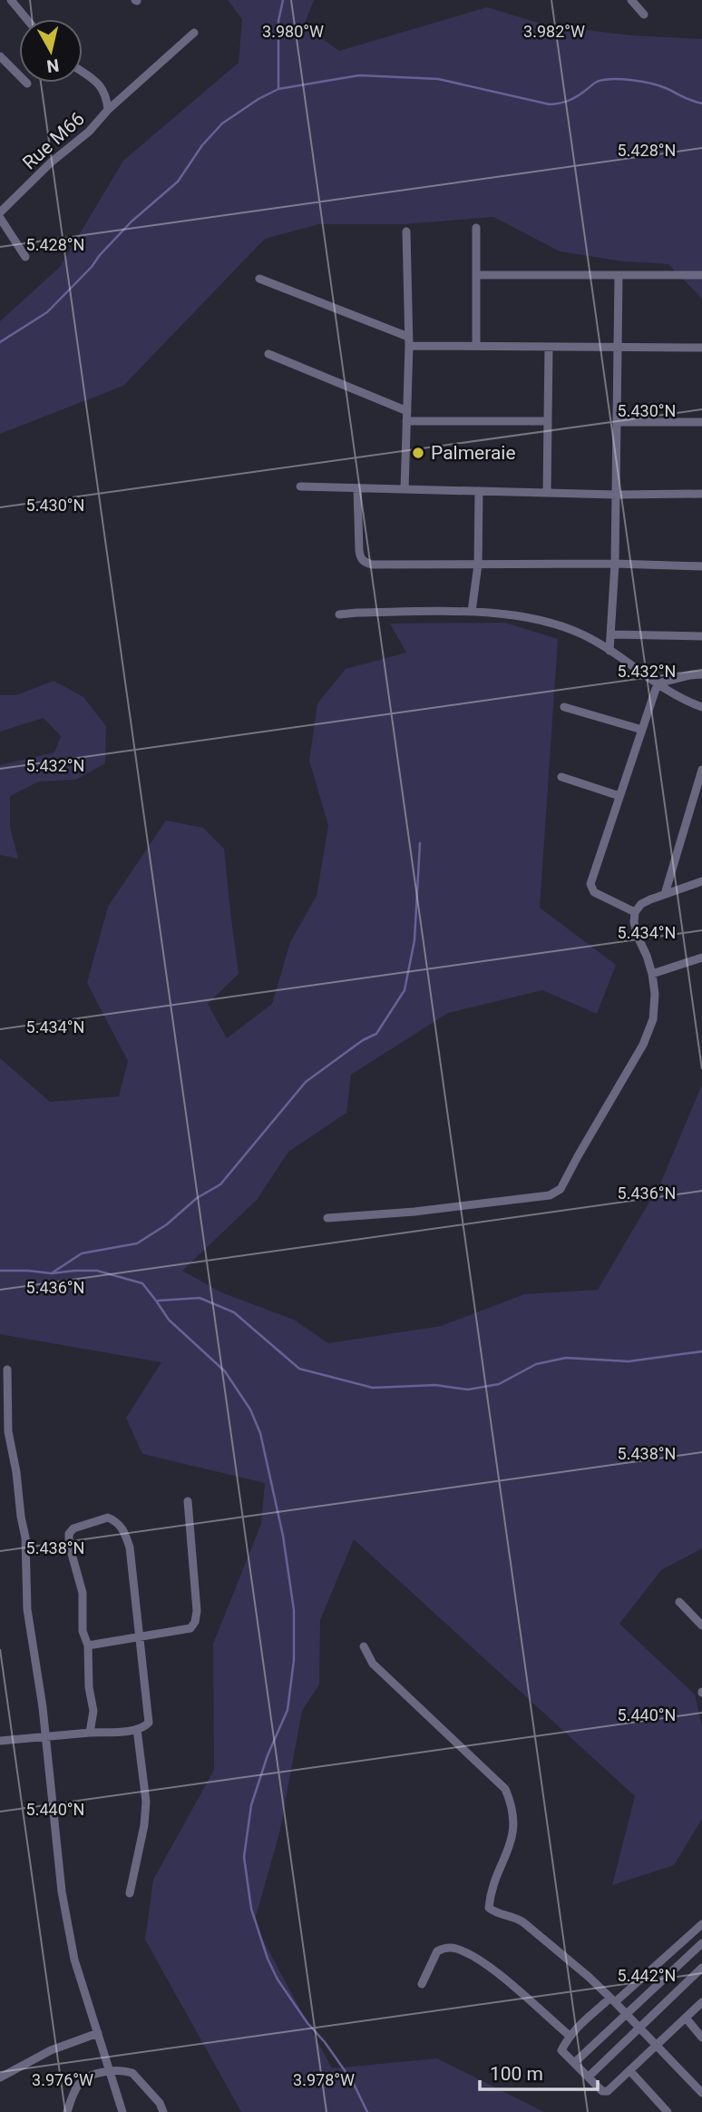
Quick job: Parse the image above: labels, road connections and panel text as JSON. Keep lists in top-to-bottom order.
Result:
{
  "streets": {
    "street": ["Rue M66"]
  },
  "places": ["Palmeraie"],
  "scale_bar": "100 m",
  "north": "bottom",
  "coordinates": [
    "3.980°W",
    "3.982°W",
    "5.428°N",
    "5.430°N",
    "5.432°N",
    "5.434°N",
    "5.436°N",
    "5.438°N",
    "5.440°N",
    "5.442°N",
    "3.976°W",
    "3.978°W"
  ]
}
